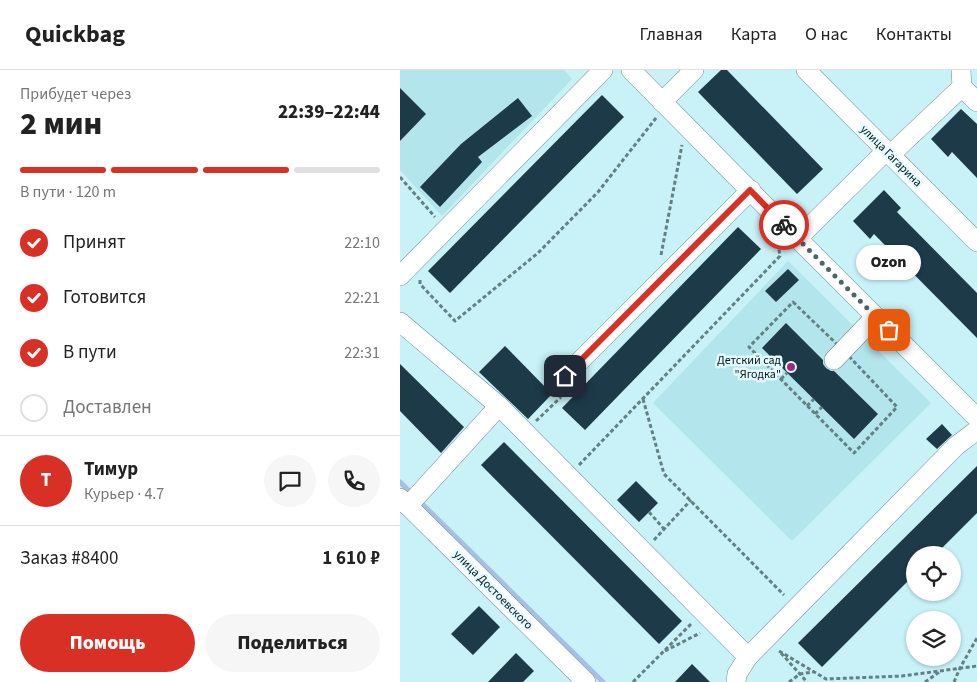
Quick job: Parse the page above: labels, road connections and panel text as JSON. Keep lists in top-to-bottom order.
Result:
{
  "streets": {
    "street": ["улица Гагарина", "улица Достоевского"]
  },
  "places": ["Ozon", "Детский сад \"Ягодка\""],
  "page": {
    "header": "Quickbag",
    "nav": [
      "Главная",
      "Карта",
      "О нас",
      "Контакты"
    ],
    "heading": ["2 мин", "Прибудет через", "22:39–22:44"],
    "panel": [
      "Тимур",
      "Курьер · 4.7",
      "Заказ #8400",
      "1 610 ₽"
    ],
    "bar": "В пути · 120 m",
    "list": [
      ["Принят", "22:10"],
      ["Готовится", "22:21"],
      ["В пути", "22:31"],
      "Доставлен"
    ],
    "bubble": "Ozon",
    "round": "Т",
    "buttons": ["Помощь", "Поделиться"]
  }
}
